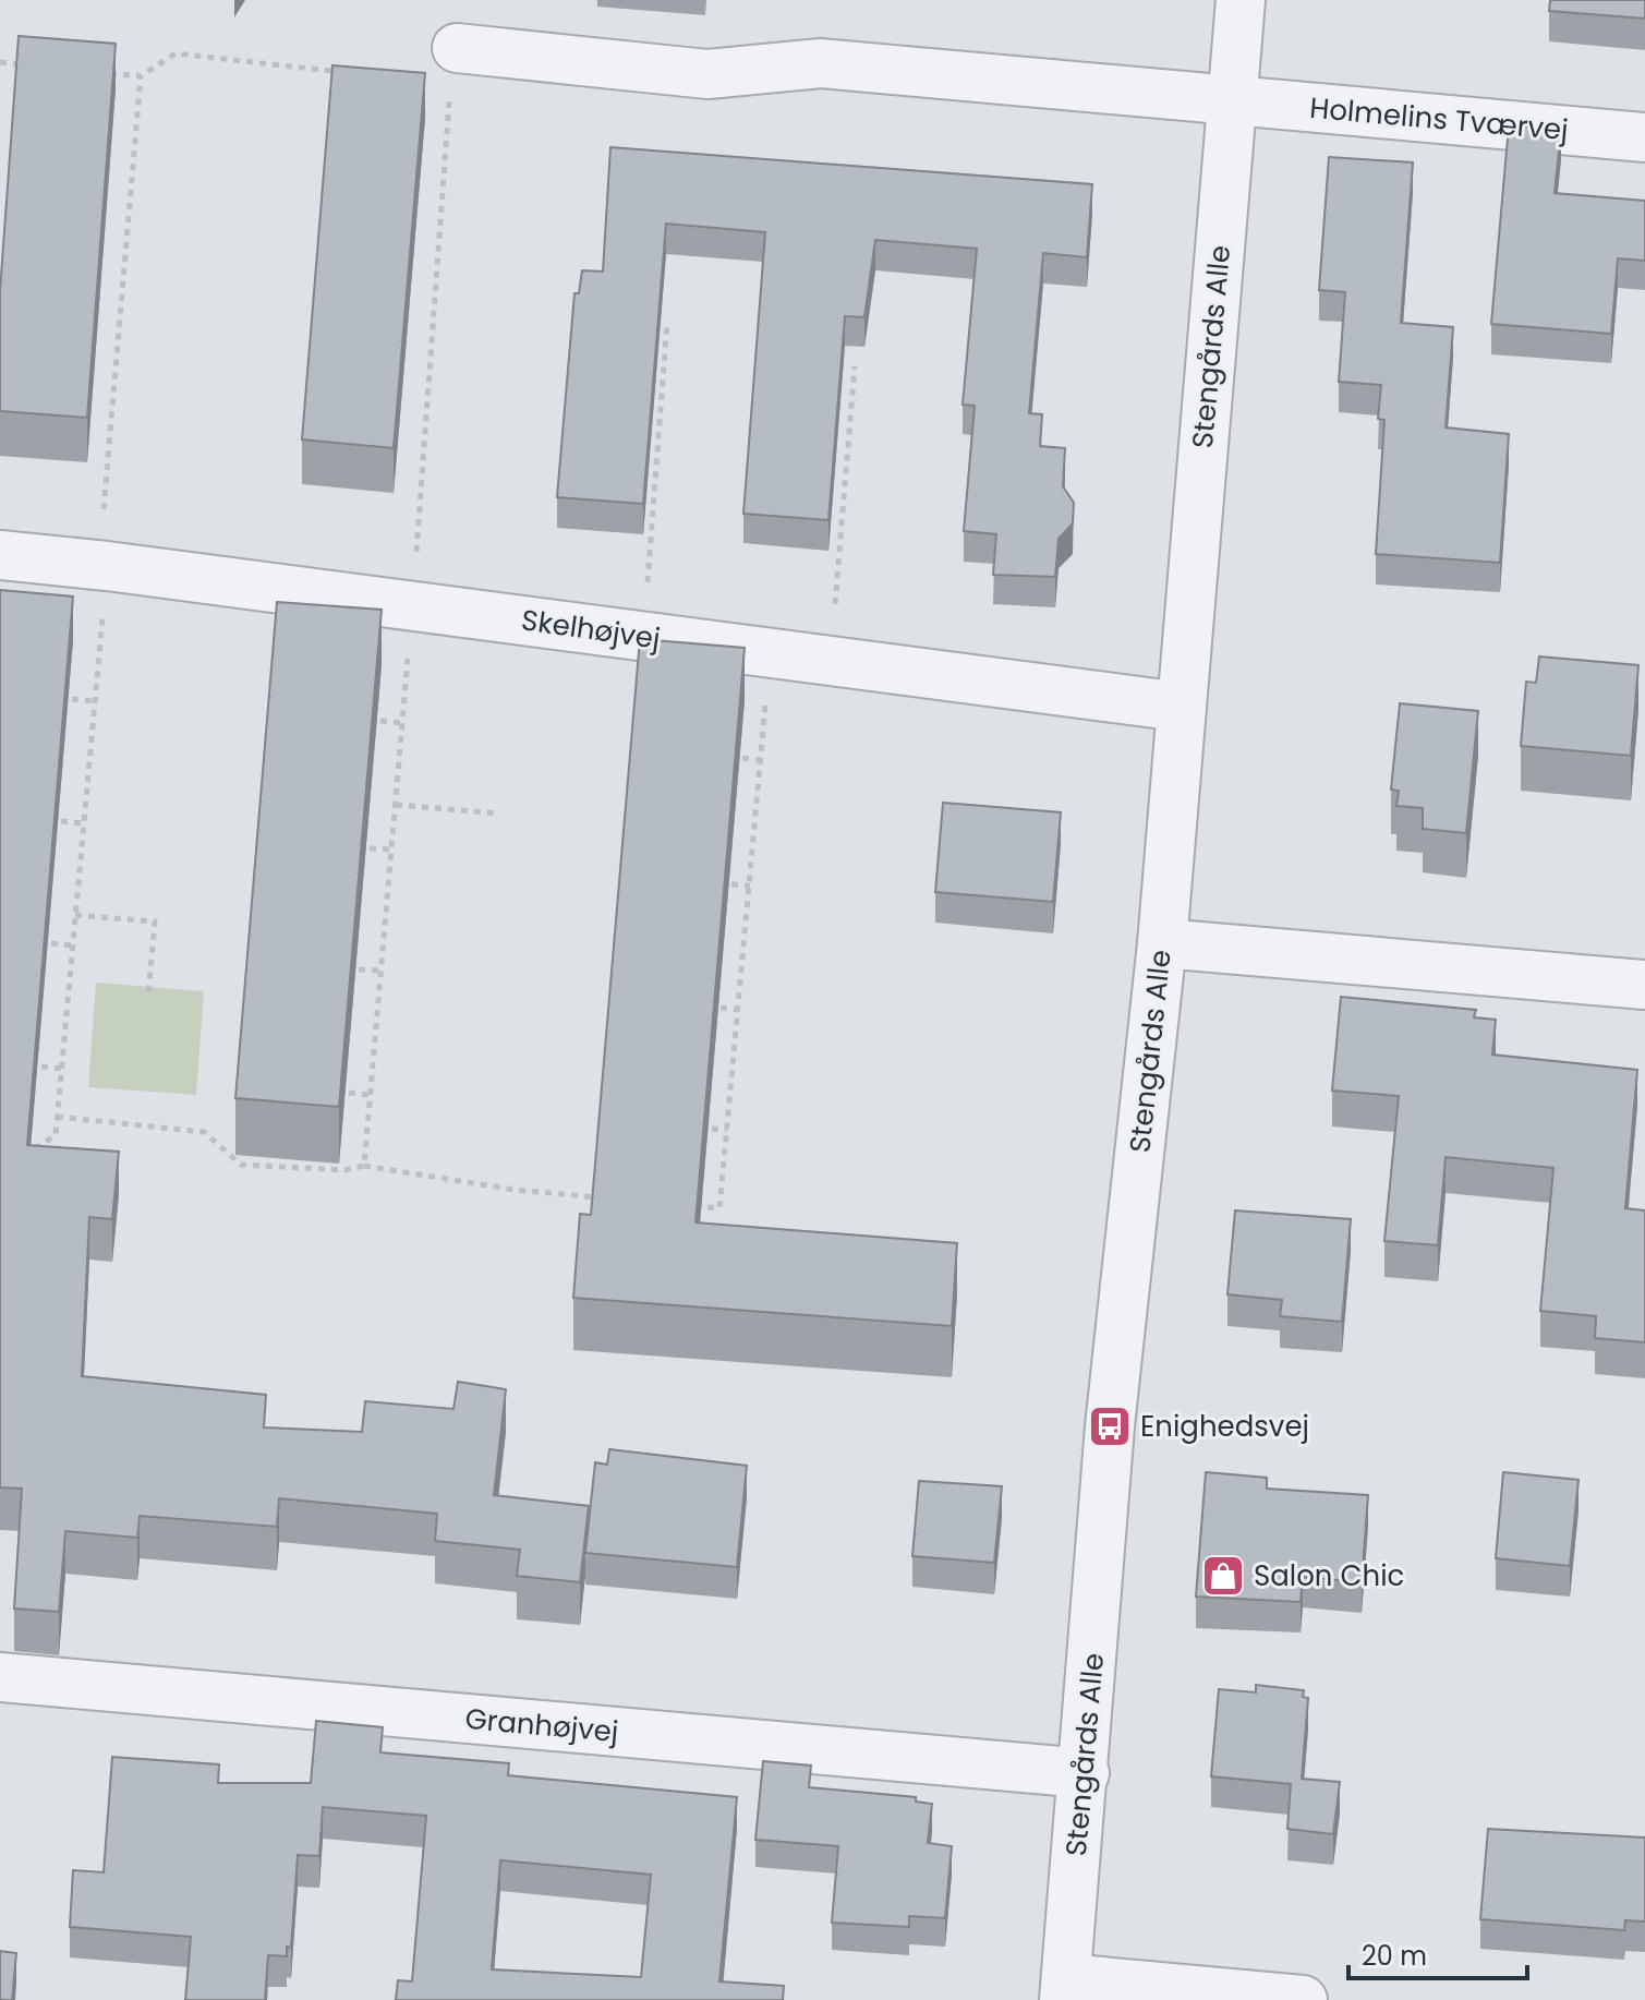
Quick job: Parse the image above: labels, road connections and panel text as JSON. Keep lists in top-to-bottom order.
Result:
{
  "streets": {
    "street": [
      "Holmelins Tværvej",
      "Stengårds Alle",
      "Skelhøjvej",
      "Granhøjvej"
    ]
  },
  "crossings": [
    ["Holmelins Tværvej", "Stengårds Alle"],
    ["Stengårds Alle", "Skelhøjvej"],
    ["Stengårds Alle", "Granhøjvej"]
  ],
  "places": {
    "bus stop": ["Enighedsvej"],
    "shop": ["Salon Chic"]
  },
  "scale_bar": "20 m"
}
